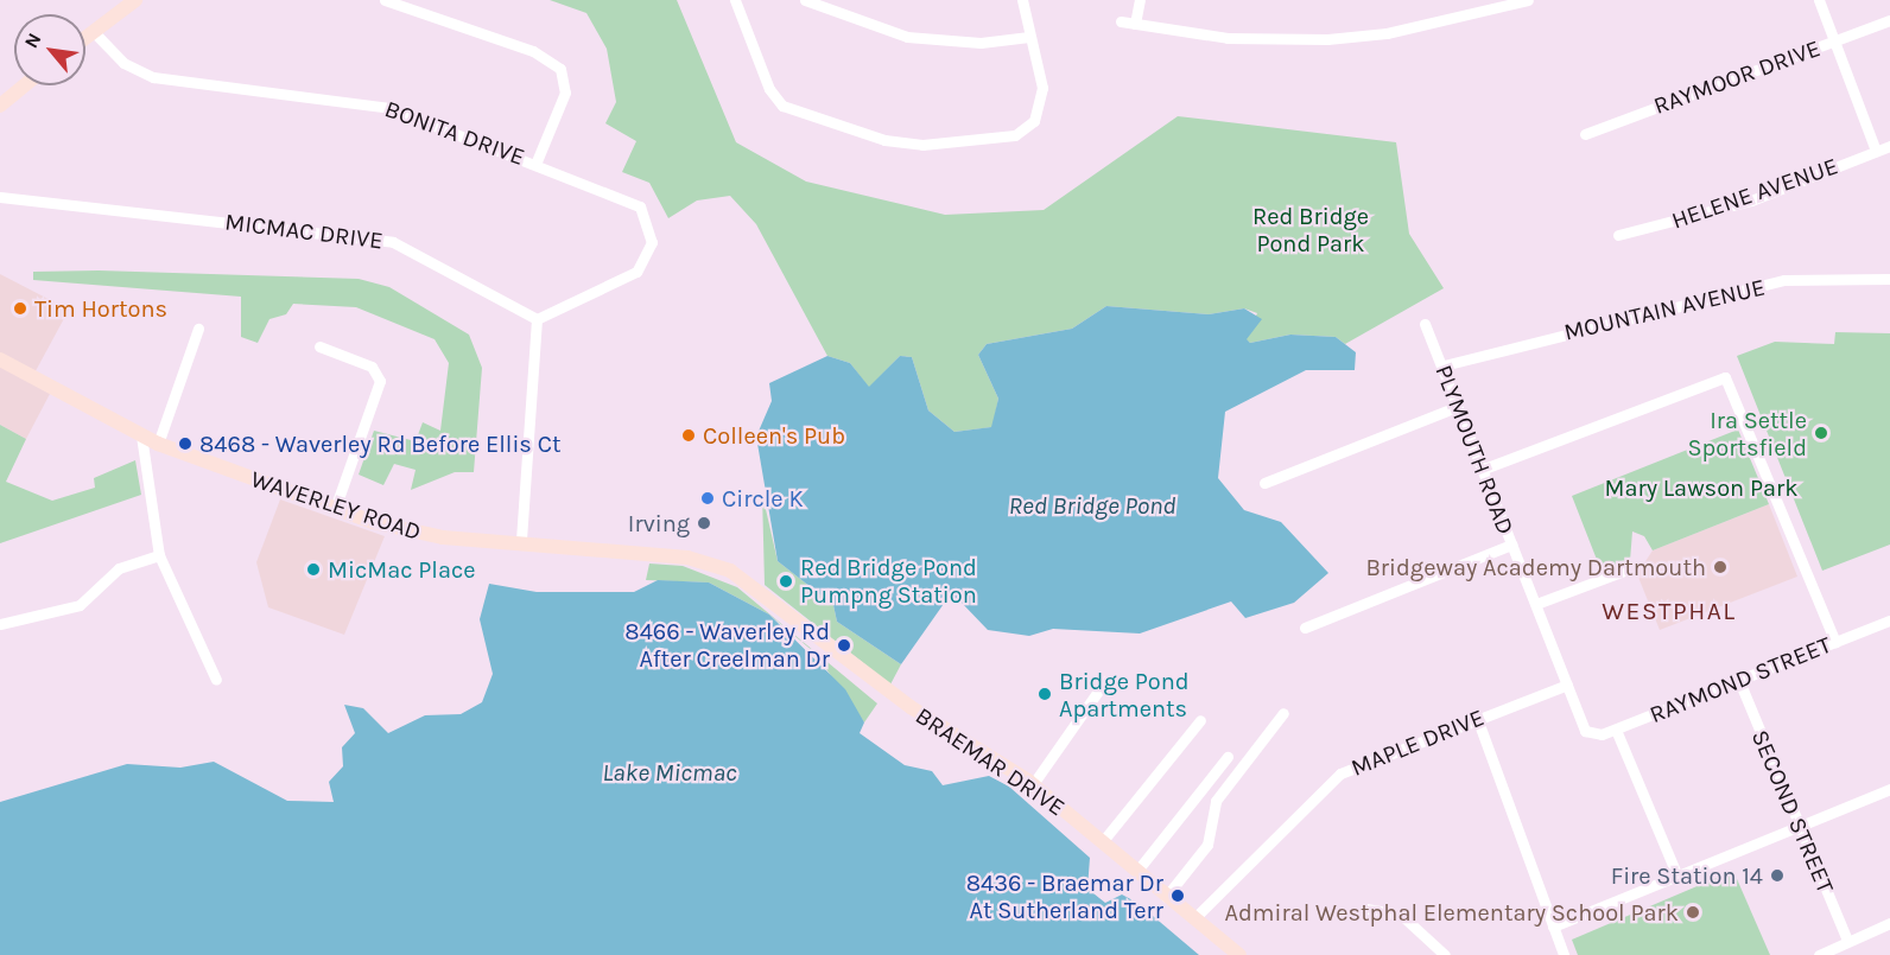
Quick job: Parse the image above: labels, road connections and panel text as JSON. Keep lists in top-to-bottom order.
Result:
{
  "streets": {
    "main road": ["WAVERLEY ROAD", "BRAEMAR DRIVE"],
    "street": [
      "RAYMOOR DRIVE",
      "BONITA DRIVE",
      "HELENE AVENUE",
      "MICMAC DRIVE",
      "MOUNTAIN AVENUE",
      "PLYMOUTH ROAD",
      "RAYMOND STREET",
      "MAPLE DRIVE",
      "SECOND STREET"
    ]
  },
  "crossings": [
    ["BONITA DRIVE", "MICMAC DRIVE"],
    ["MOUNTAIN AVENUE", "PLYMOUTH ROAD"],
    ["PLYMOUTH ROAD", "RAYMOND STREET"],
    ["PLYMOUTH ROAD", "MAPLE DRIVE"],
    ["WAVERLEY ROAD", "BRAEMAR DRIVE"],
    ["RAYMOND STREET", "SECOND STREET"],
    ["MAPLE DRIVE", "BRAEMAR DRIVE"]
  ],
  "districts": ["WESTPHAL"],
  "water": ["Red Bridge Pond", "Lake Micmac"],
  "parks": ["Red Bridge Pond Park", "Mary Lawson Park"],
  "places": [
    "Tim Hortons",
    "Ira Settle Sportsfield",
    "Colleen's Pub",
    "8468 - Waverley Rd Before Ellis Ct",
    "Circle K",
    "Irving",
    "Bridgeway Academy Dartmouth",
    "MicMac Place",
    "Red Bridge Pond Pumpng Station",
    "8466 - Waverley Rd After Creelman Dr",
    "Bridge Pond Apartments",
    "Fire Station 14",
    "8436 - Braemar Dr At Sutherland Terr",
    "Admiral Westphal Elementary School Park"
  ],
  "north": "top left"
}
